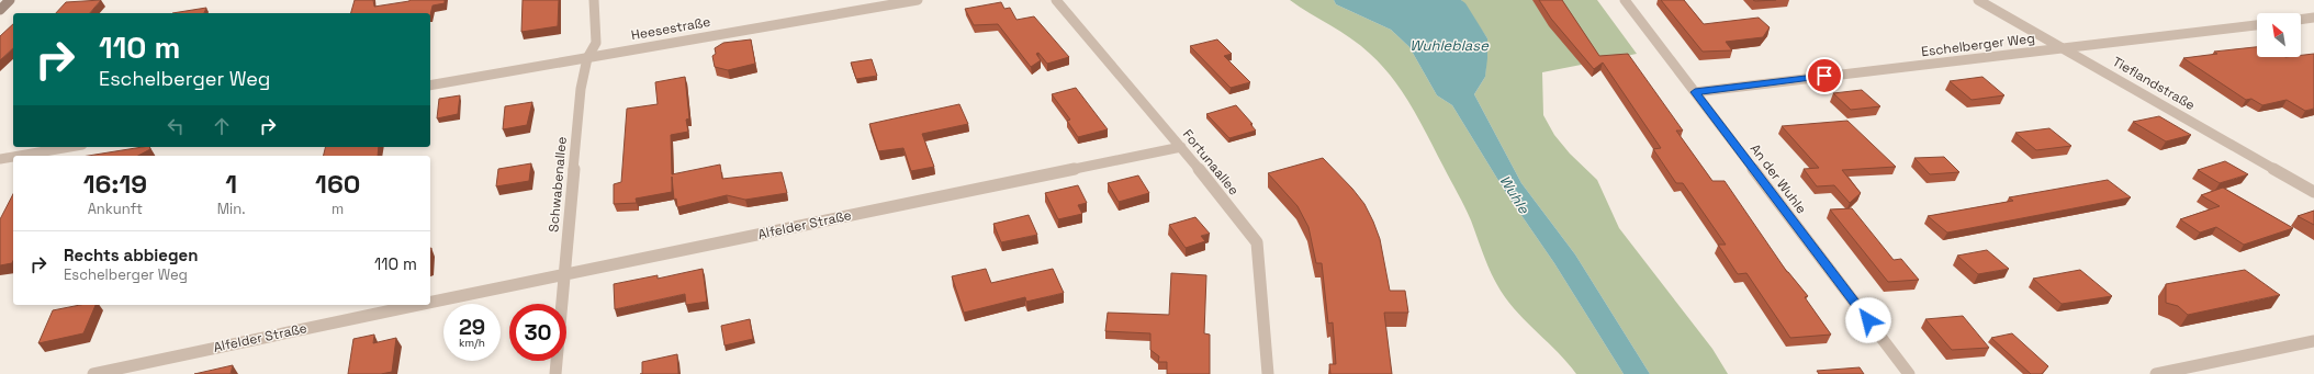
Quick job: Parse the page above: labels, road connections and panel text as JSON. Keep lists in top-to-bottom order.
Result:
{
  "streets": {
    "street": [
      "Heesestraße",
      "Eschelberger Weg",
      "Tieflandstraße",
      "Fortunaallee",
      "An der Wuhle",
      "Schwabenallee",
      "Alfelder Straße"
    ]
  },
  "crossings": [
    ["Heesestraße", "Schwabenallee"],
    ["Eschelberger Weg", "Tieflandstraße"],
    ["Eschelberger Weg", "An der Wuhle"],
    ["Fortunaallee", "Alfelder Straße"],
    ["Schwabenallee", "Alfelder Straße"]
  ],
  "water": ["Wuhleblase", "Wuhle"],
  "north": "top left",
  "page": {
    "turn": ["110 m", "Eschelberger Weg"],
    "eta": [
      "16:19",
      "Ankunft",
      "1",
      "Min.",
      "160",
      "m"
    ],
    "list": [
      {
        "name": "Rechts abbiegen",
        "note": "Eschelberger Weg",
        "value": "110 m"
      }
    ],
    "speed": "29 km/h",
    "limit": "30"
  }
}
